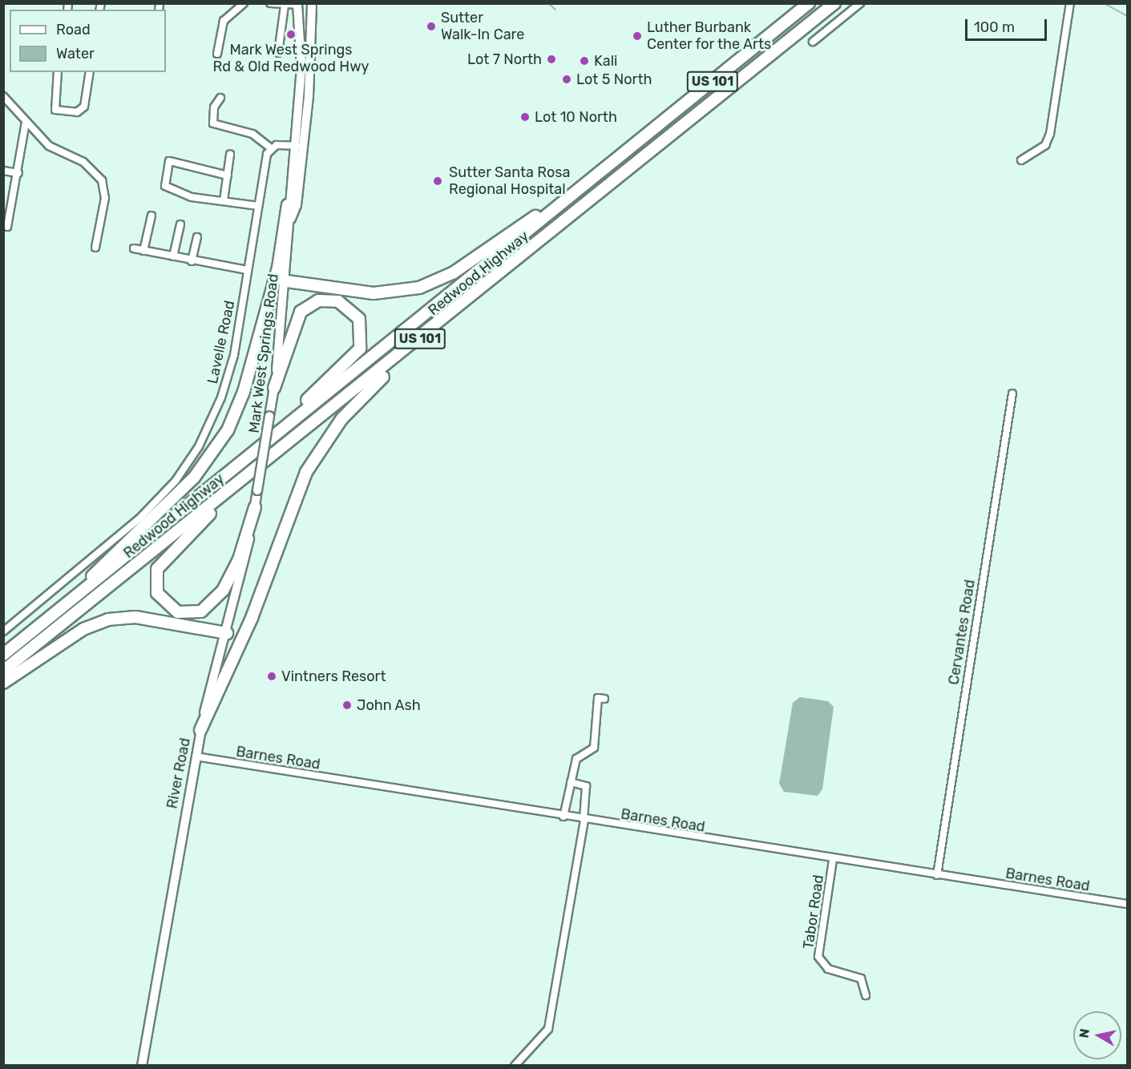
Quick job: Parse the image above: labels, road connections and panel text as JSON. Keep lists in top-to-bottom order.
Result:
{
  "streets": {
    "highway": ["US 101", "Redwood Highway"],
    "main road": ["Mark West Springs Road", "River Road"],
    "street": [
      "Lavelle Road",
      "Cervantes Road",
      "Barnes Road",
      "Tabor Road"
    ]
  },
  "crossings": [
    ["Mark West Springs Road", "River Road"],
    ["Cervantes Road", "Barnes Road"],
    ["Barnes Road", "River Road"],
    ["Barnes Road", "Tabor Road"]
  ],
  "places": [
    "Sutter Walk-In Care",
    "Mark West Springs Rd & Old Redwood Hwy",
    "Luther Burbank Center for the Arts",
    "Lot 7 North",
    "Kali",
    "Lot 5 North",
    "Lot 10 North",
    "Sutter Santa Rosa Regional Hospital",
    "Vintners Resort",
    "John Ash"
  ],
  "legend": ["Road", "Water"],
  "scale_bar": "100 m",
  "north": "left"
}
